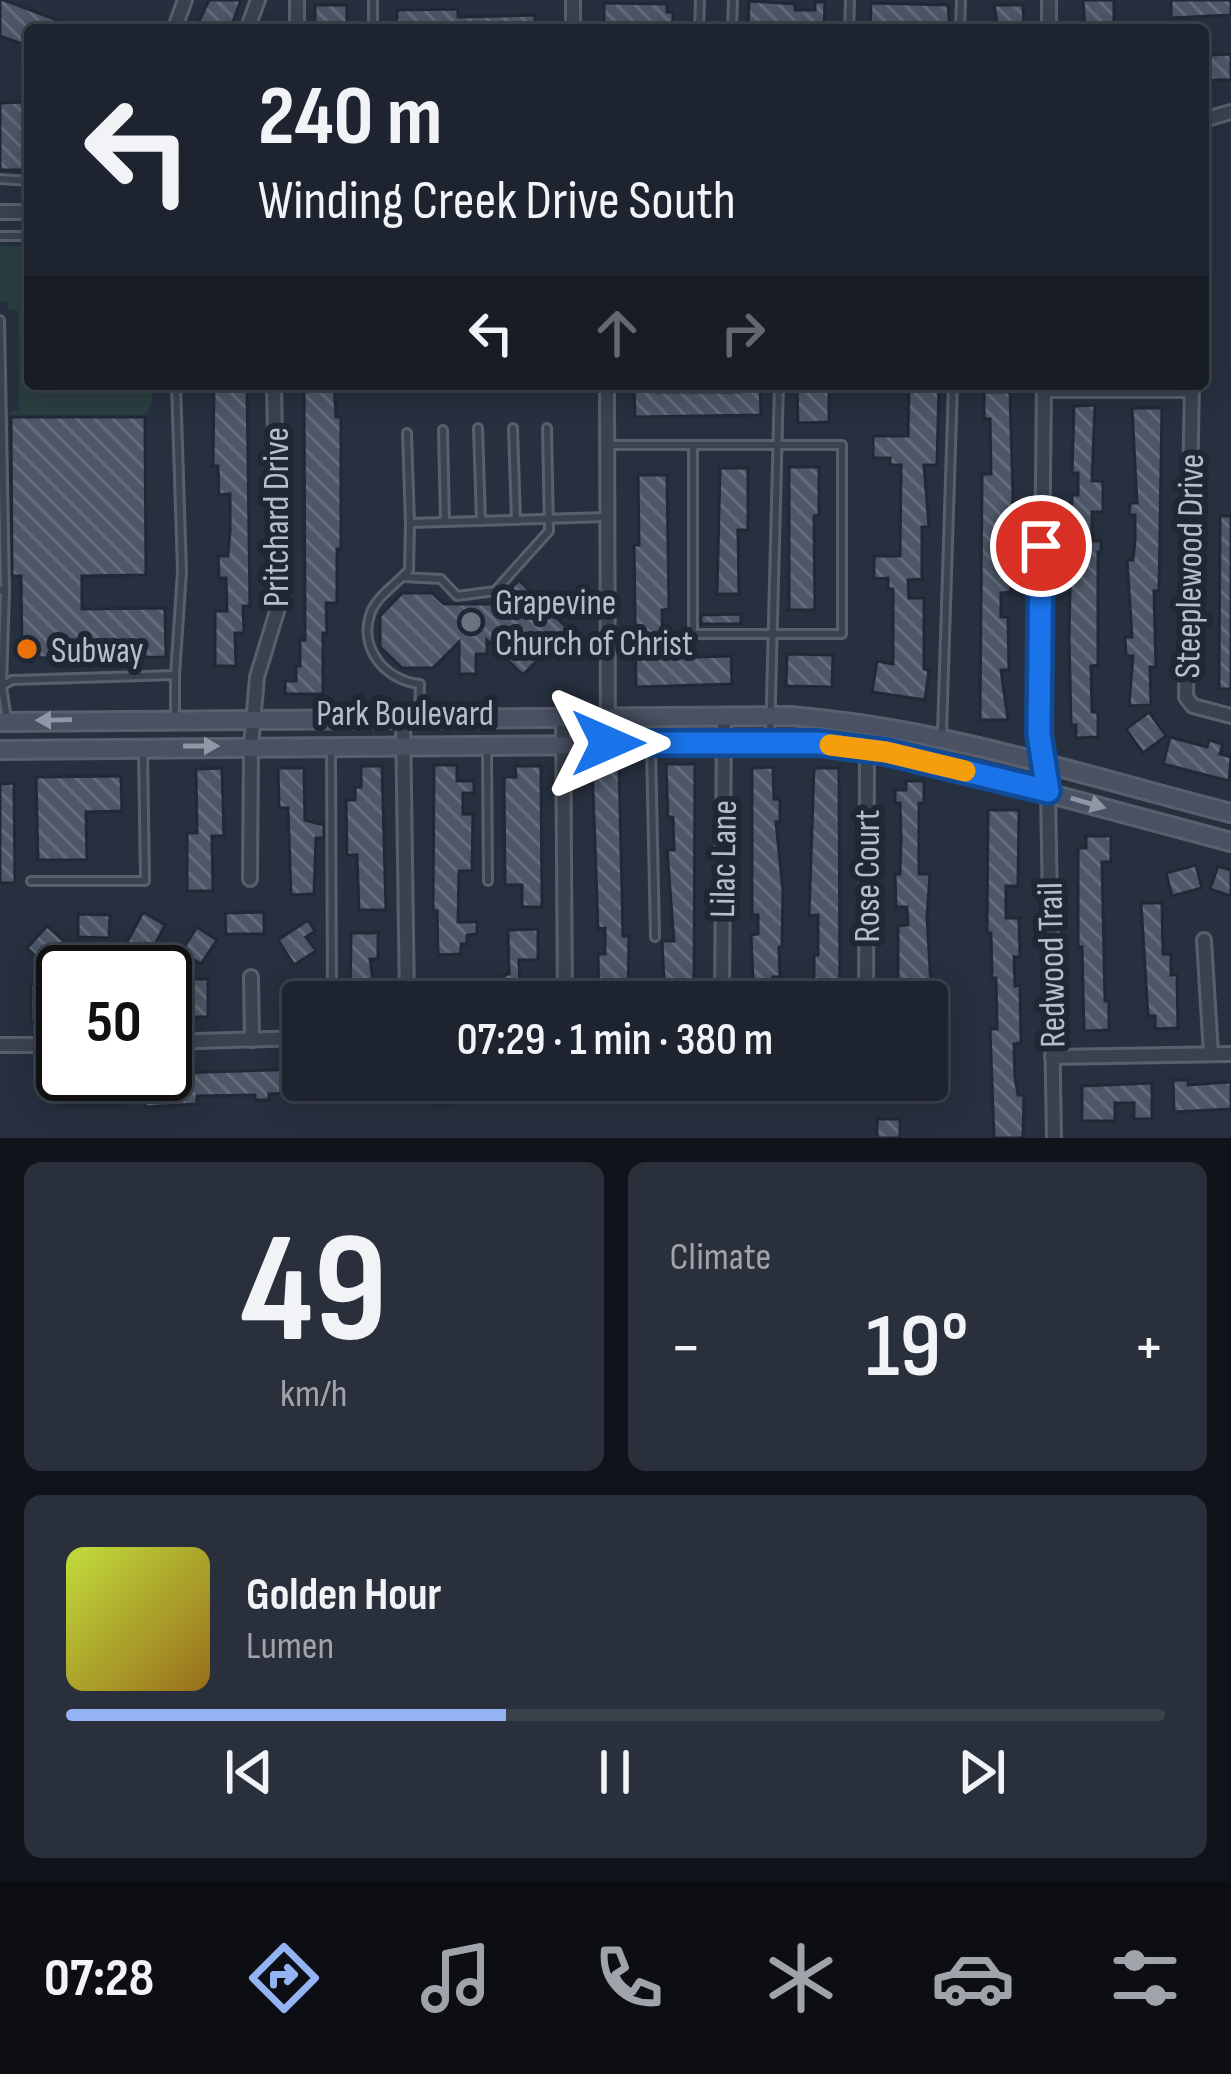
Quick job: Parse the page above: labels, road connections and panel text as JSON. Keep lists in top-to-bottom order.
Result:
{
  "streets": {
    "main road": ["Park Boulevard"],
    "street": [
      "Pritchard Drive",
      "Steeplewood Drive",
      "Lilac Lane",
      "Rose Court",
      "Redwood Trail"
    ]
  },
  "crossings": [
    ["Pritchard Drive", "Park Boulevard"],
    ["Park Boulevard", "Lilac Lane"],
    ["Park Boulevard", "Rose Court"],
    ["Park Boulevard", "Redwood Trail"]
  ],
  "places": ["Grapevine Church of Christ", "Subway"],
  "page": {
    "turn": ["240 m", "Winding Creek Drive South"],
    "limit": "50",
    "trip": "07:29 · 1 min · 380 m",
    "tile": [
      ["49", "km/h"],
      "Climate"
    ],
    "heat": ["−", "19°", "+"],
    "song": ["Golden Hour", "Lumen"],
    "tabs": "07:28"
  }
}
